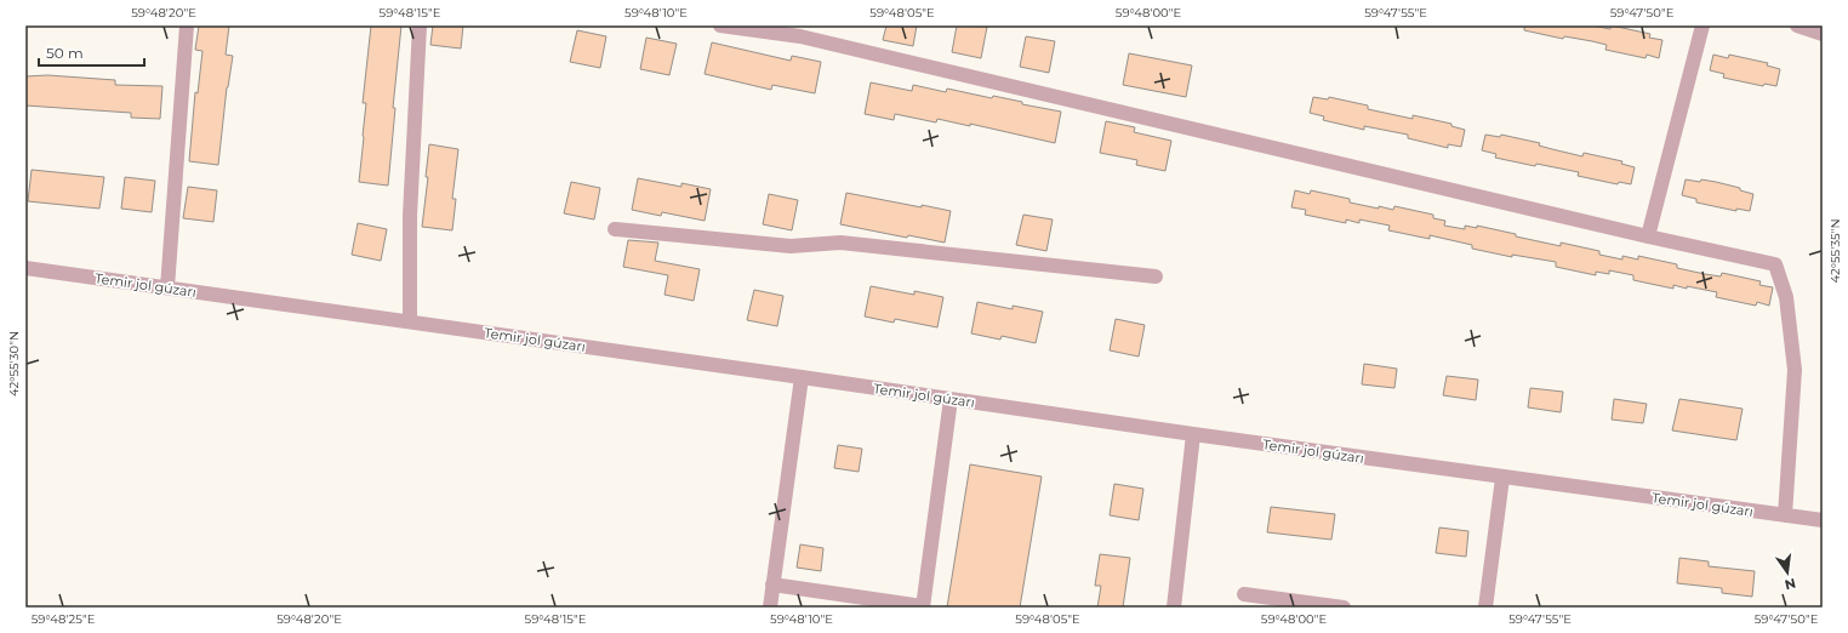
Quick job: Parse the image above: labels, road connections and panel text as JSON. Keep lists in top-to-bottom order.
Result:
{
  "streets": {
    "street": ["Temir jol gúzarı"]
  },
  "scale_bar": "50 m",
  "north": "bottom",
  "coordinates": [
    "59°48'20\"E",
    "59°48'15\"E",
    "59°48'10\"E",
    "59°48'05\"E",
    "59°48'00\"E",
    "59°47'55\"E",
    "59°47'50\"E",
    "42°55'35\"N",
    "42°55'30\"N",
    "59°48'25\"E"
  ]
}
